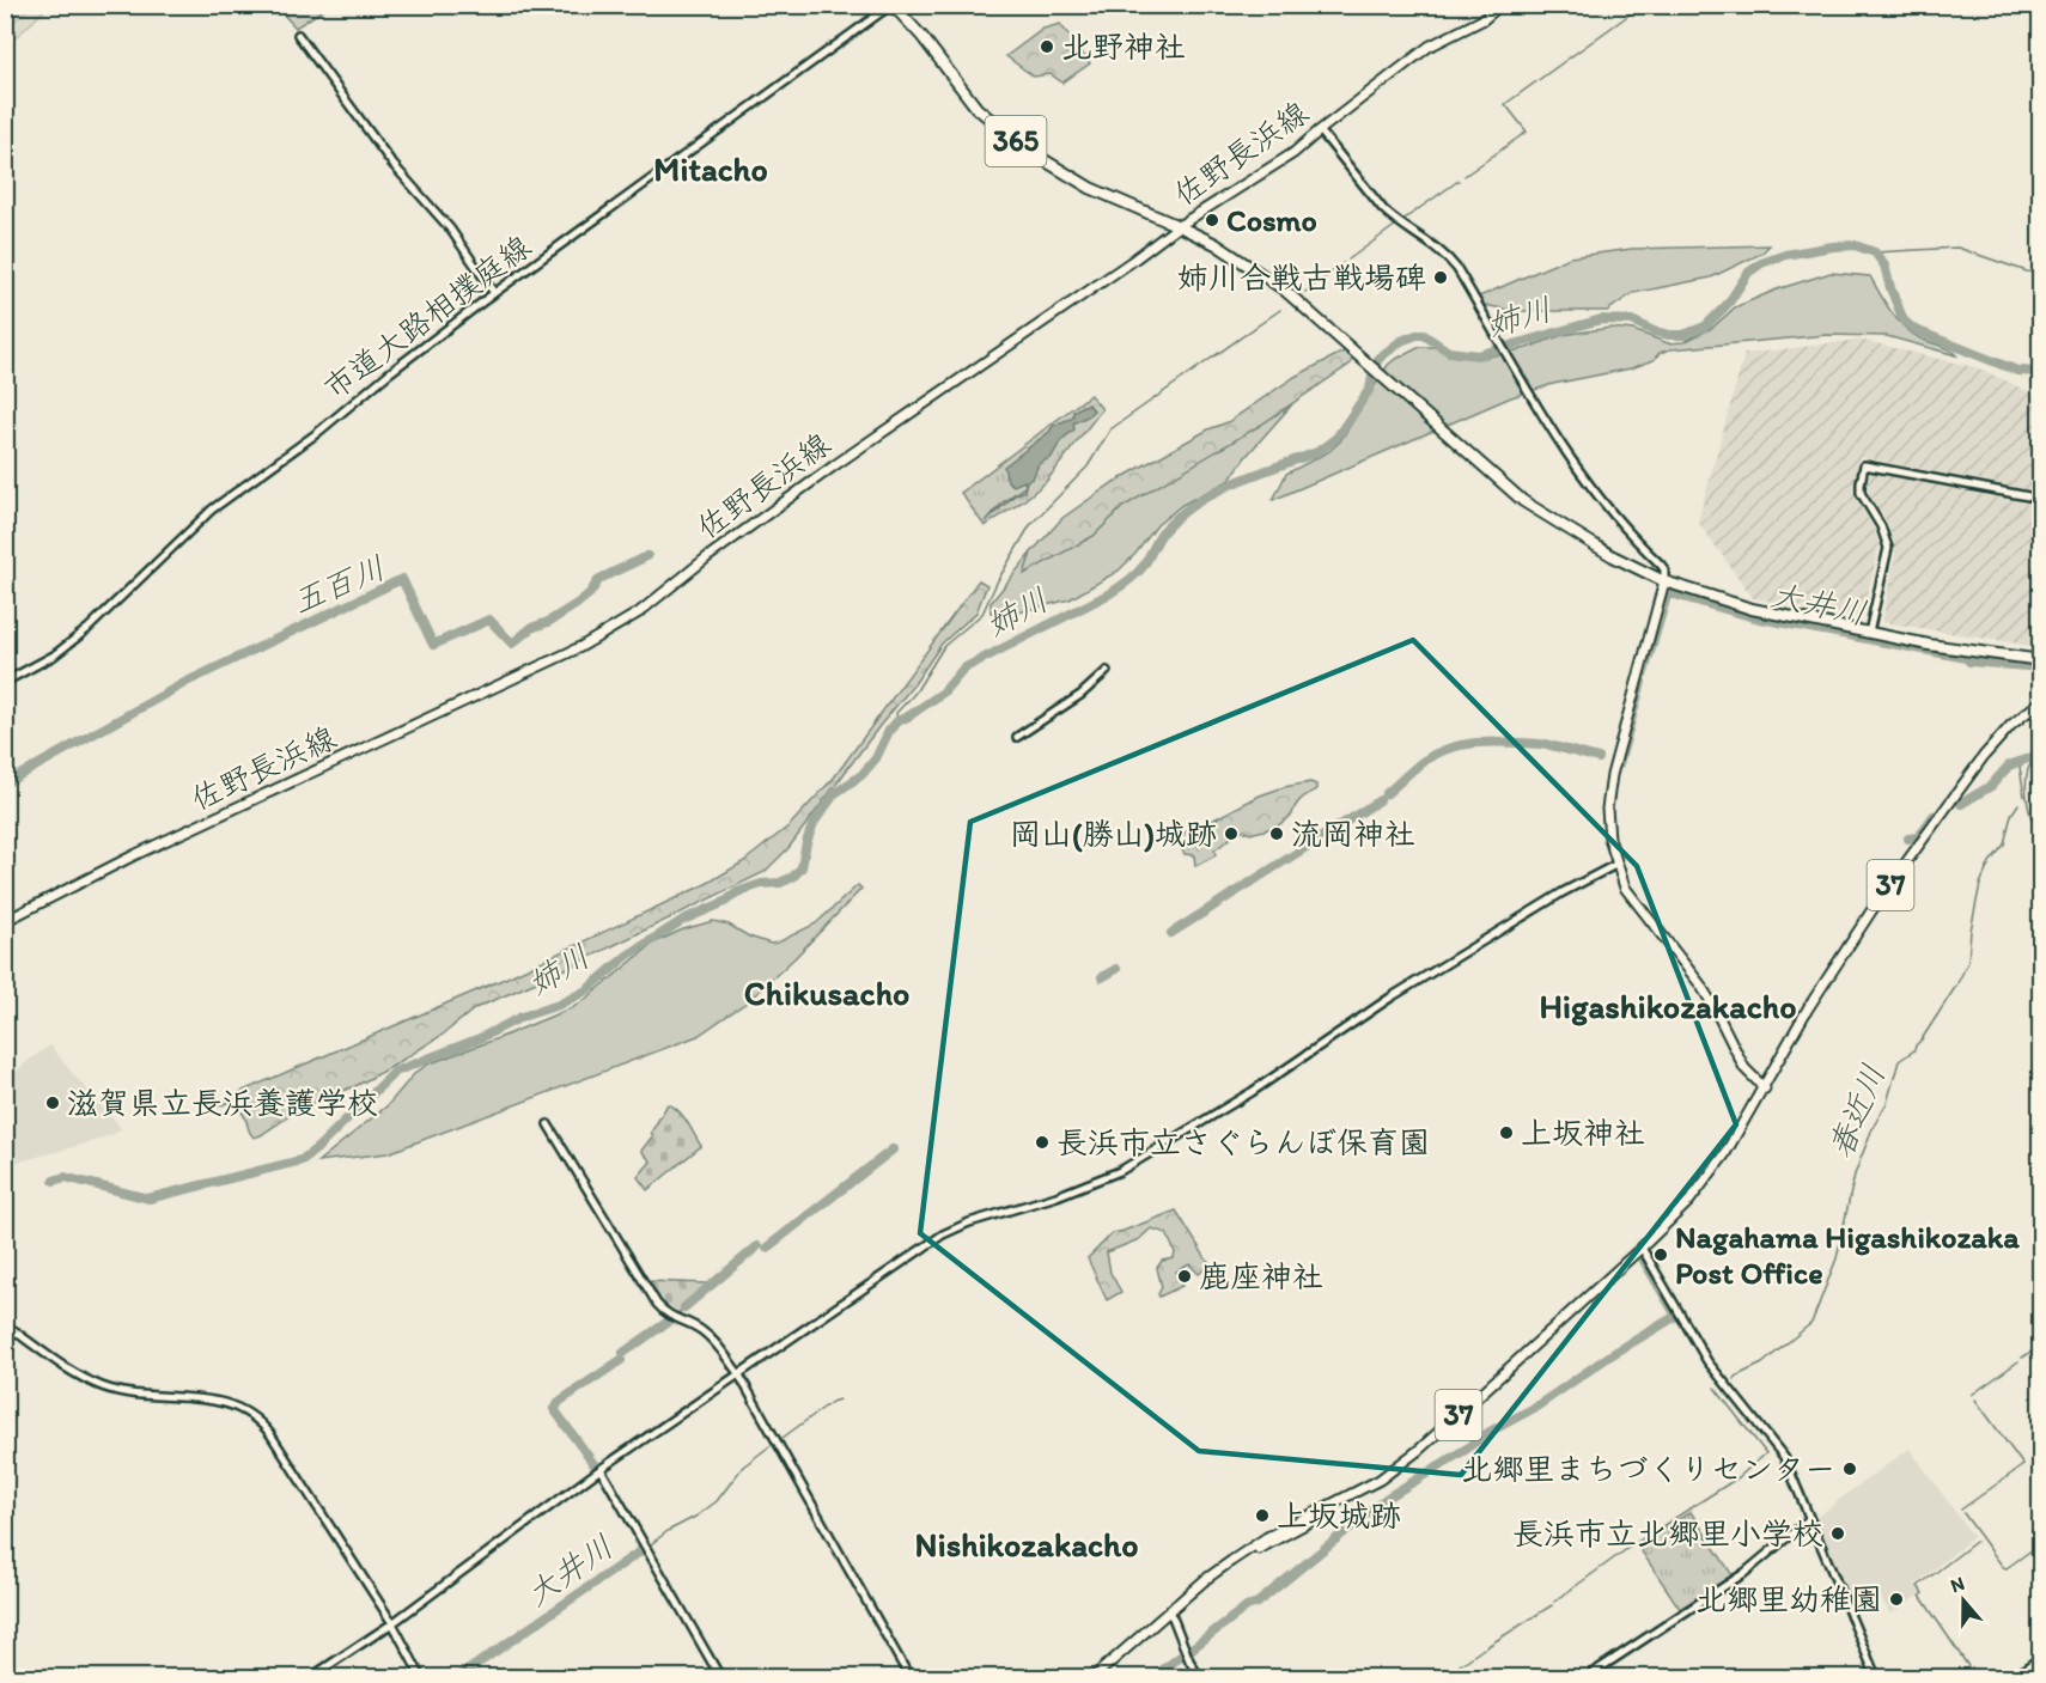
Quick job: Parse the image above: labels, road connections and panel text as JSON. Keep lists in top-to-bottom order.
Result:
{
  "streets": {
    "highway": ["365"],
    "main road": ["佐野長浜線", "37"],
    "street": ["市道大路相撲庭線"]
  },
  "crossings": [
    ["365", "佐野長浜線"],
    ["365", "市道大路相撲庭線"]
  ],
  "districts": [
    "Mitacho",
    "Chikusacho",
    "Higashikozakacho",
    "Nishikozakacho"
  ],
  "water": [
    "姉川",
    "五百川",
    "大井川",
    "春近川"
  ],
  "places": [
    "北野神社",
    "Cosmo",
    "姉川合戦古戦場碑",
    "岡山(勝山)城跡",
    "流岡神社",
    "滋賀県立長浜養護学校",
    "上坂神社",
    "長浜市立さぐらんぼ保育園",
    "Nagahama Higashikozaka Post Office",
    "鹿座神社",
    "北郷里まちづくりセンター",
    "上坂城跡",
    "長浜市立北郷里小学校",
    "北郷里幼稚園"
  ],
  "north": "top"
}
